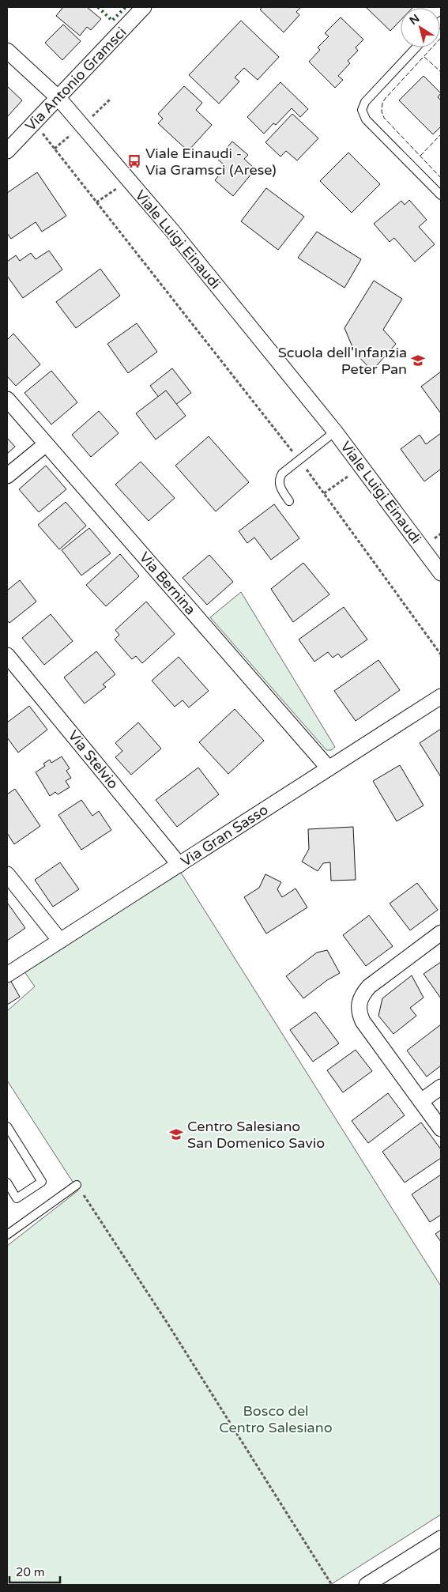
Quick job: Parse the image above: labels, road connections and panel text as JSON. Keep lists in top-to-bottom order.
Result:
{
  "streets": {
    "street": [
      "Via Antonio Gramsci",
      "Viale Luigi Einaudi",
      "Via Bernina",
      "Via Stelvio",
      "Via Gran Sasso"
    ]
  },
  "crossings": [
    ["Via Antonio Gramsci", "Viale Luigi Einaudi"],
    ["Via Bernina", "Via Gran Sasso"],
    ["Via Stelvio", "Via Gran Sasso"]
  ],
  "parks": ["Bosco del Centro Salesiano"],
  "places": {
    "bus stop": ["Viale Einaudi - Via Gramsci (Arese)"],
    "school or university": ["Scuola dell'Infanzia Peter Pan", "Centro Salesiano San Domenico Savio"]
  },
  "scale_bar": "20 m",
  "north": "top left"
}
